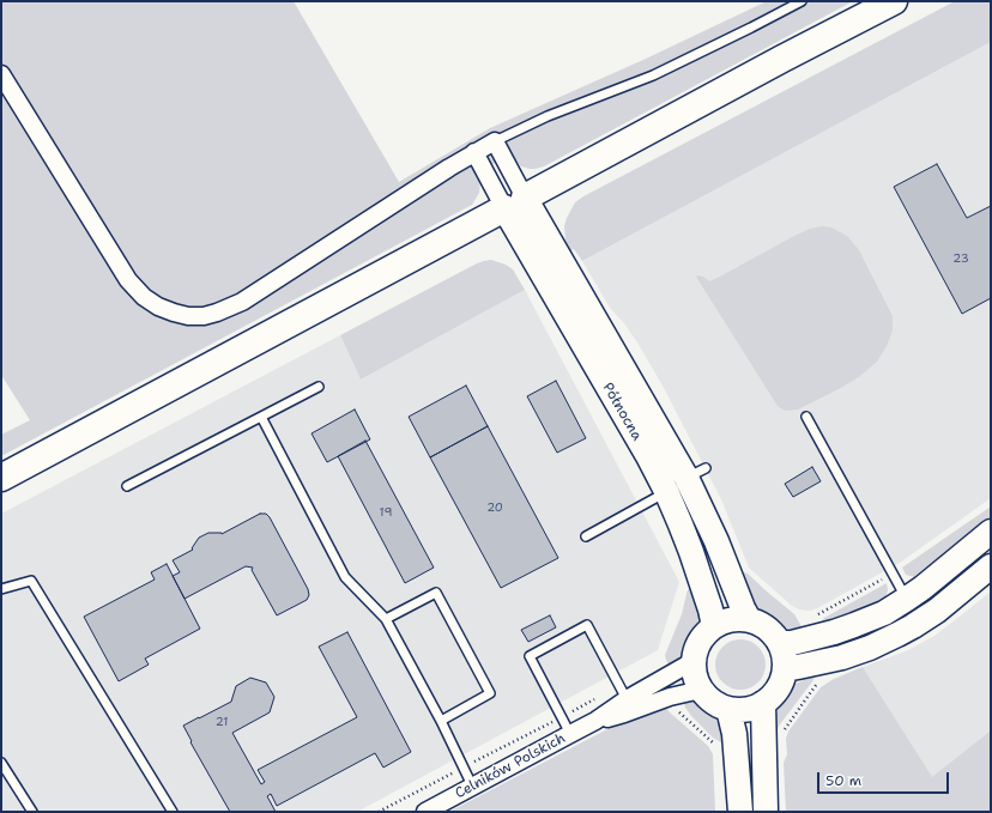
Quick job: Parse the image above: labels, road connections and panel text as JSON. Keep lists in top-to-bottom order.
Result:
{
  "streets": {
    "street": ["Północna", "Celników Polskich"]
  },
  "crossings": [
    ["Północna", "Celników Polskich"]
  ],
  "house_numbers": [
    "23",
    "20",
    "19",
    "21"
  ],
  "scale_bar": "50 m"
}
